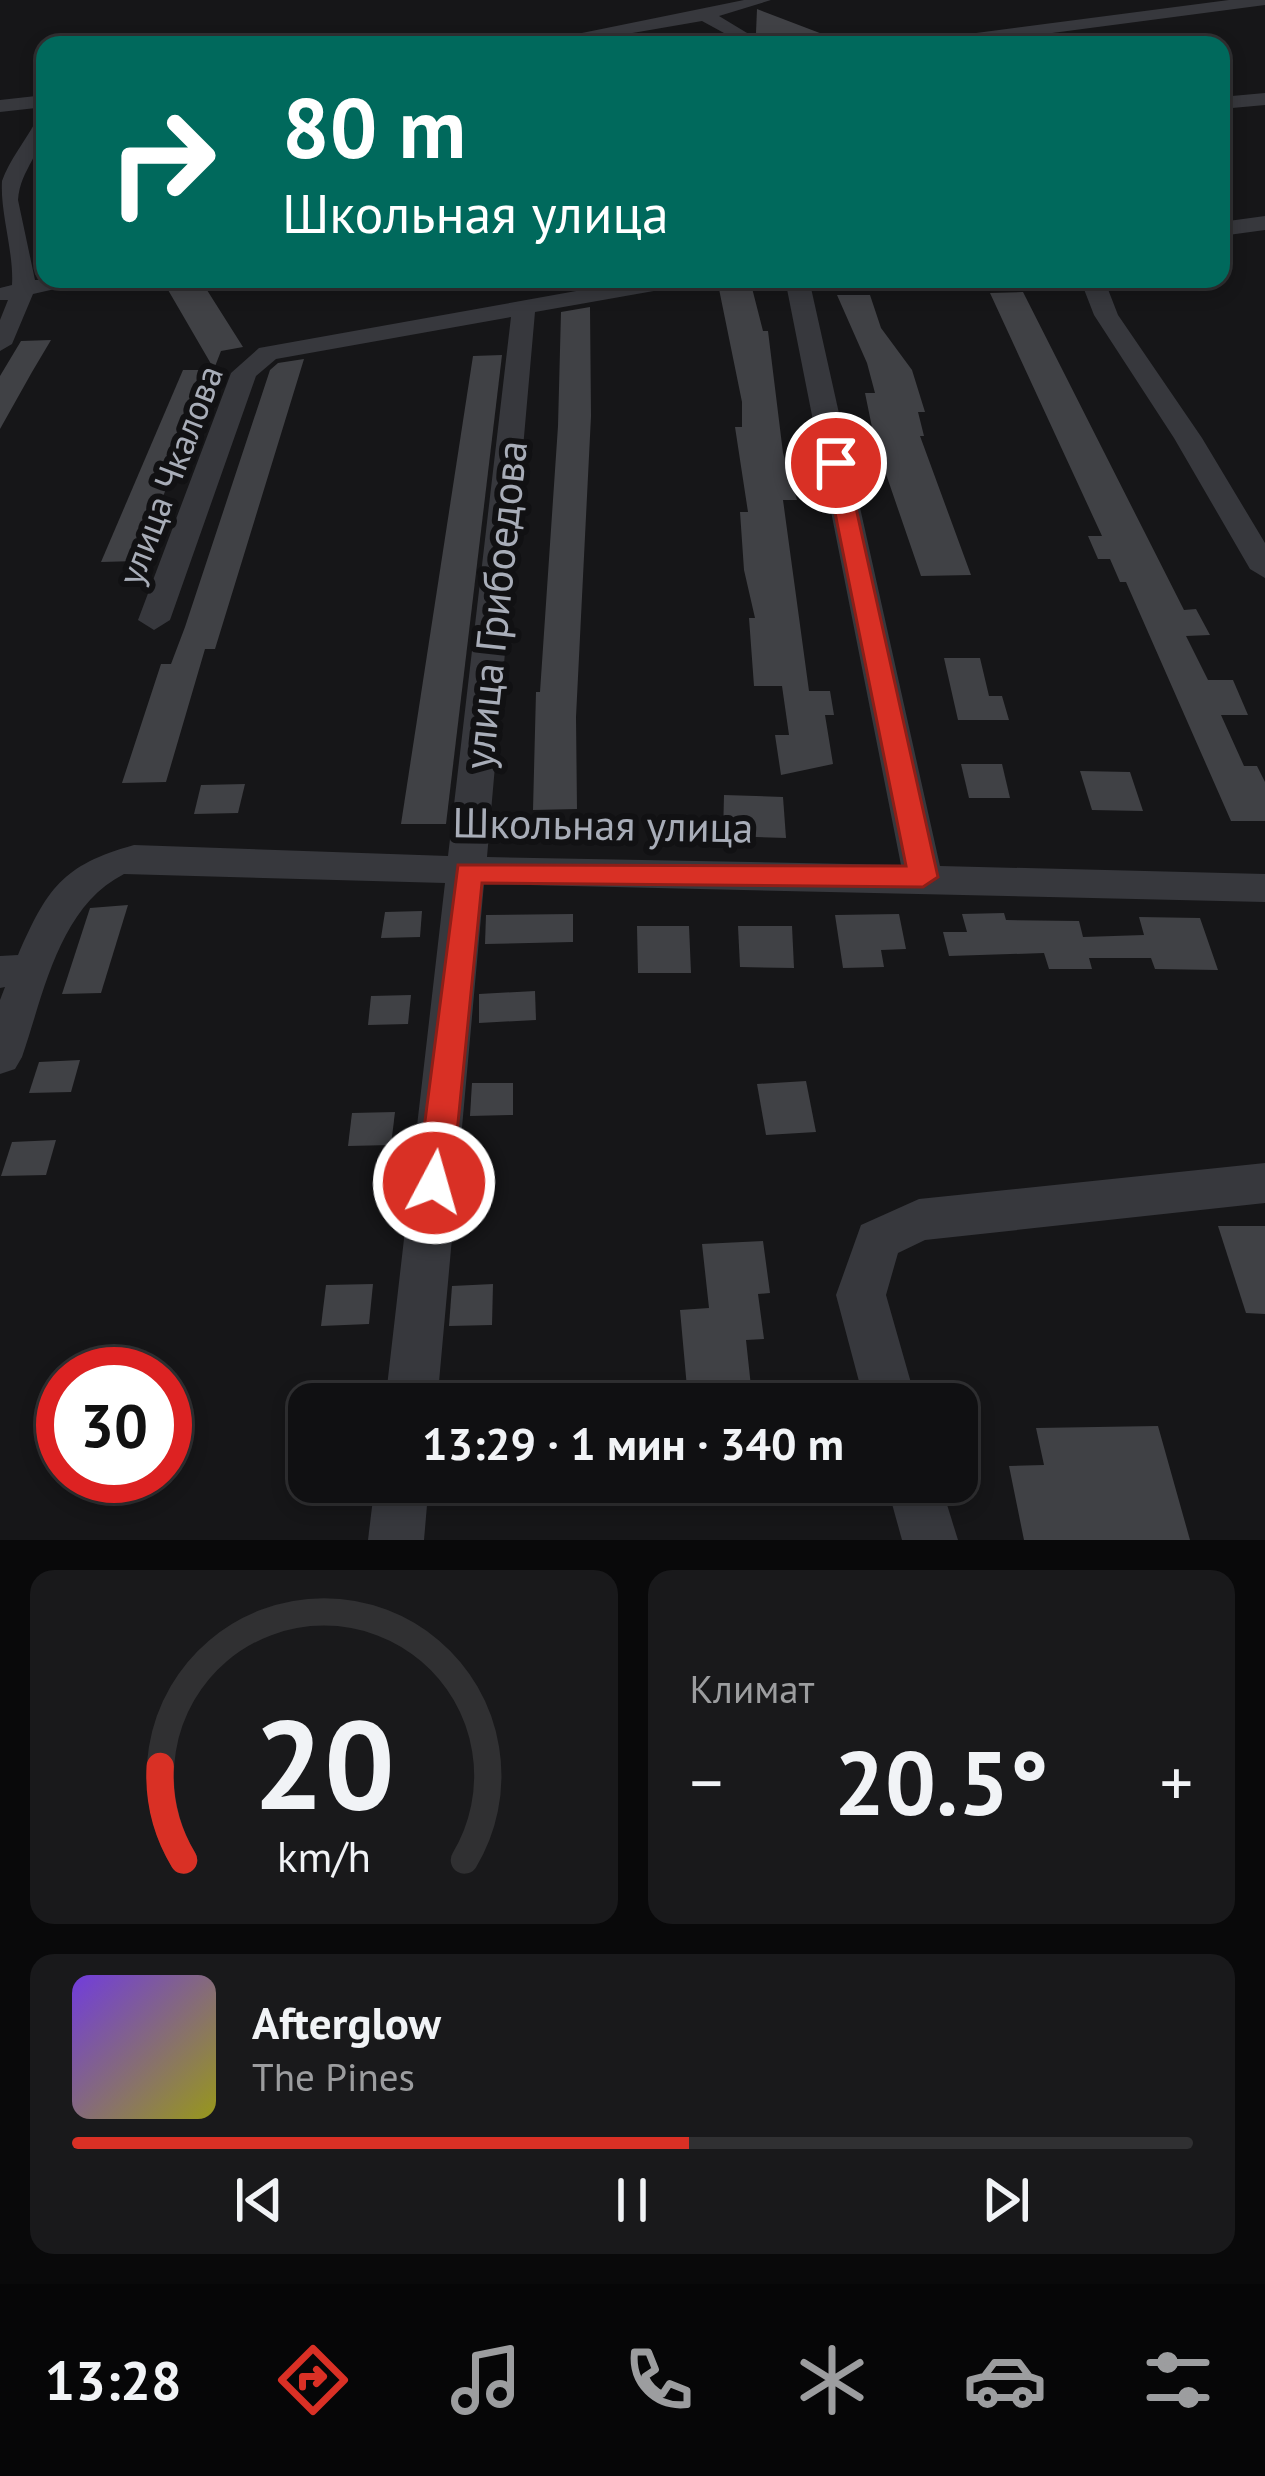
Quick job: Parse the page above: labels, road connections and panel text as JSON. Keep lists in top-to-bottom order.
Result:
{
  "streets": {
    "street": ["улица Чкалова", "улица Грибоедова", "Школьная улица"]
  },
  "crossings": [
    ["улица Чкалова", "улица Грибоедова"],
    ["улица Грибоедова", "Школьная улица"]
  ],
  "page": {
    "turn": ["80 m", "Школьная улица"],
    "limit": "30",
    "trip": "13:29 · 1 мин · 340 m",
    "tile": "Климат",
    "heat": ["−", "20.5°", "+"],
    "song": ["Afterglow", "The Pines"],
    "tabs": "13:28",
    "gauge": ["20", "km/h"]
  }
}
